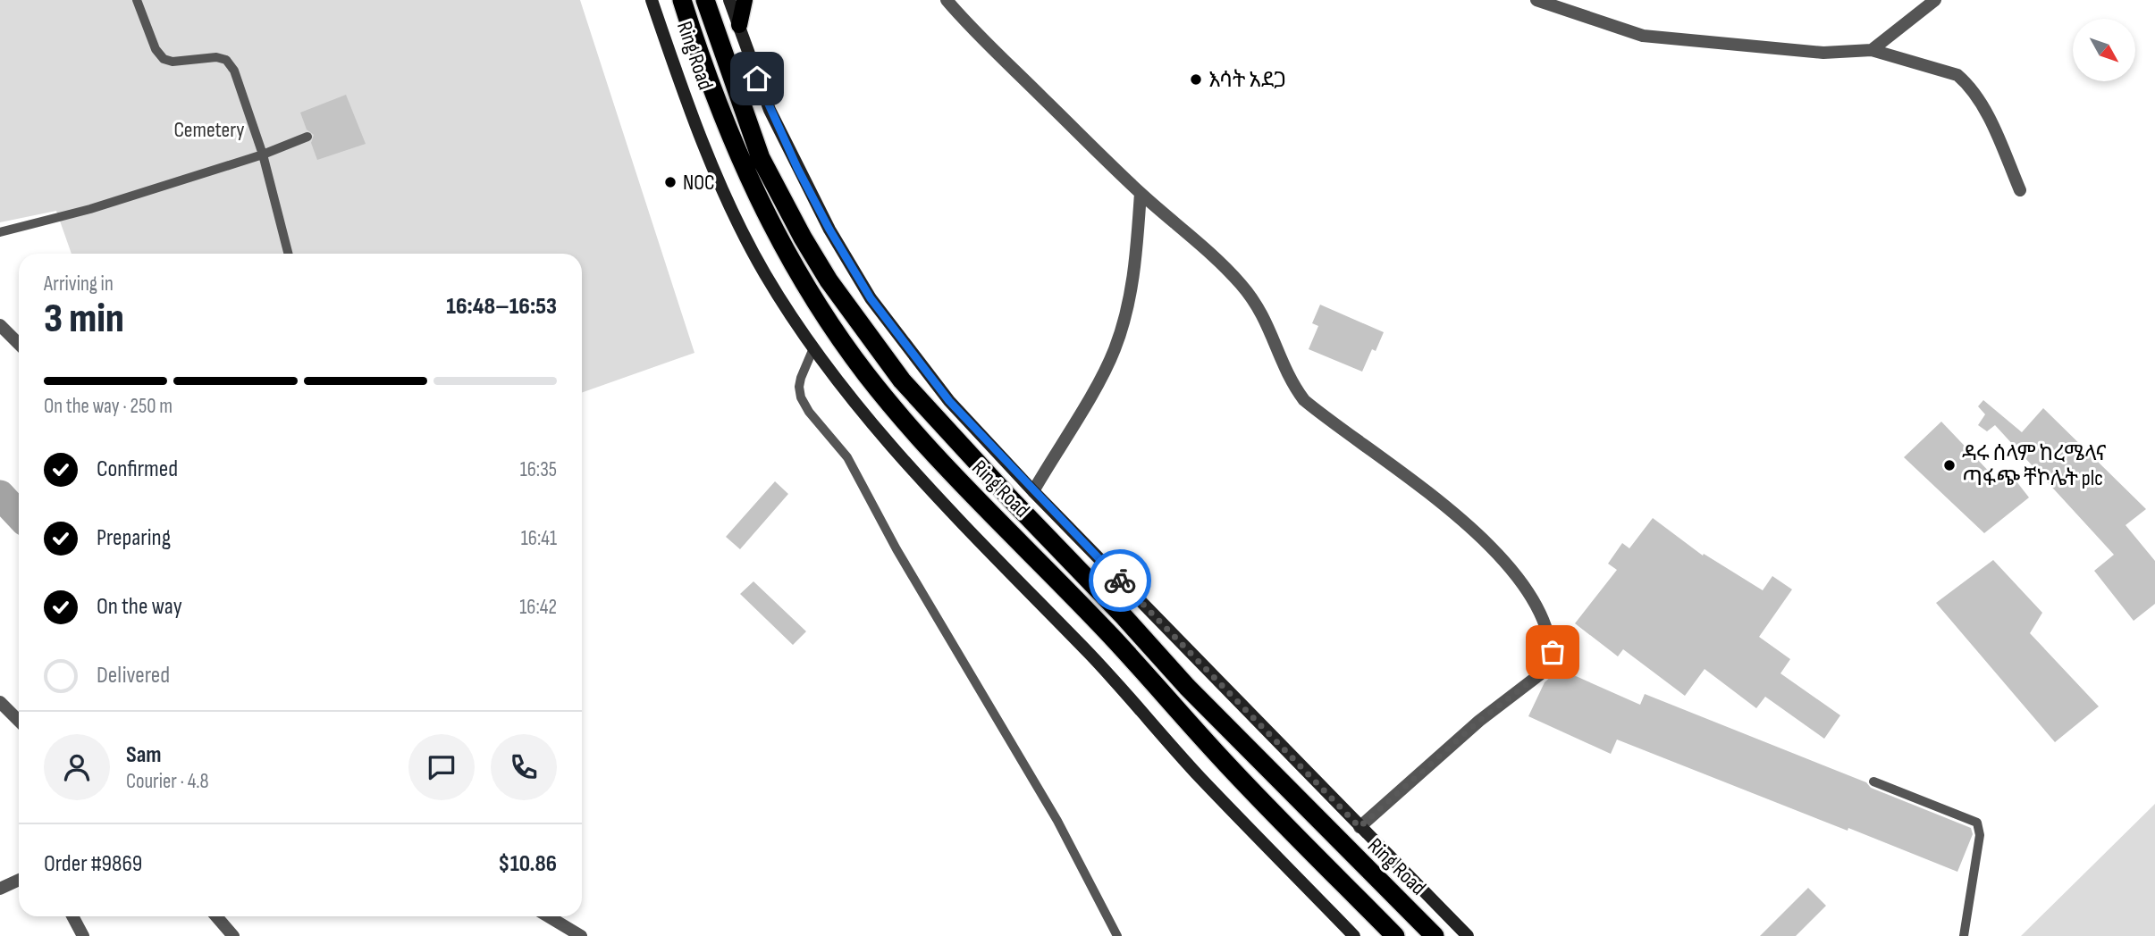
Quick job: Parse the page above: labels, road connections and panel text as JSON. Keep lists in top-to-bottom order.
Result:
{
  "streets": {
    "highway": ["Ring Road"]
  },
  "parks": ["Cemetery"],
  "places": ["እሳት አደጋ", "NOC", "ዳሩ ሰላም ከረሜላና ጣፋጭ ቸኮሌት plc"],
  "north": "bottom right",
  "page": {
    "heading": ["3 min", "Arriving in", "16:48–16:53"],
    "panel": [
      "Sam",
      "Courier · 4.8",
      "Order #9869",
      "$10.86"
    ],
    "bar": "On the way · 250 m",
    "list": [
      ["Confirmed", "16:35"],
      ["Preparing", "16:41"],
      ["On the way", "16:42"],
      "Delivered"
    ]
  }
}
